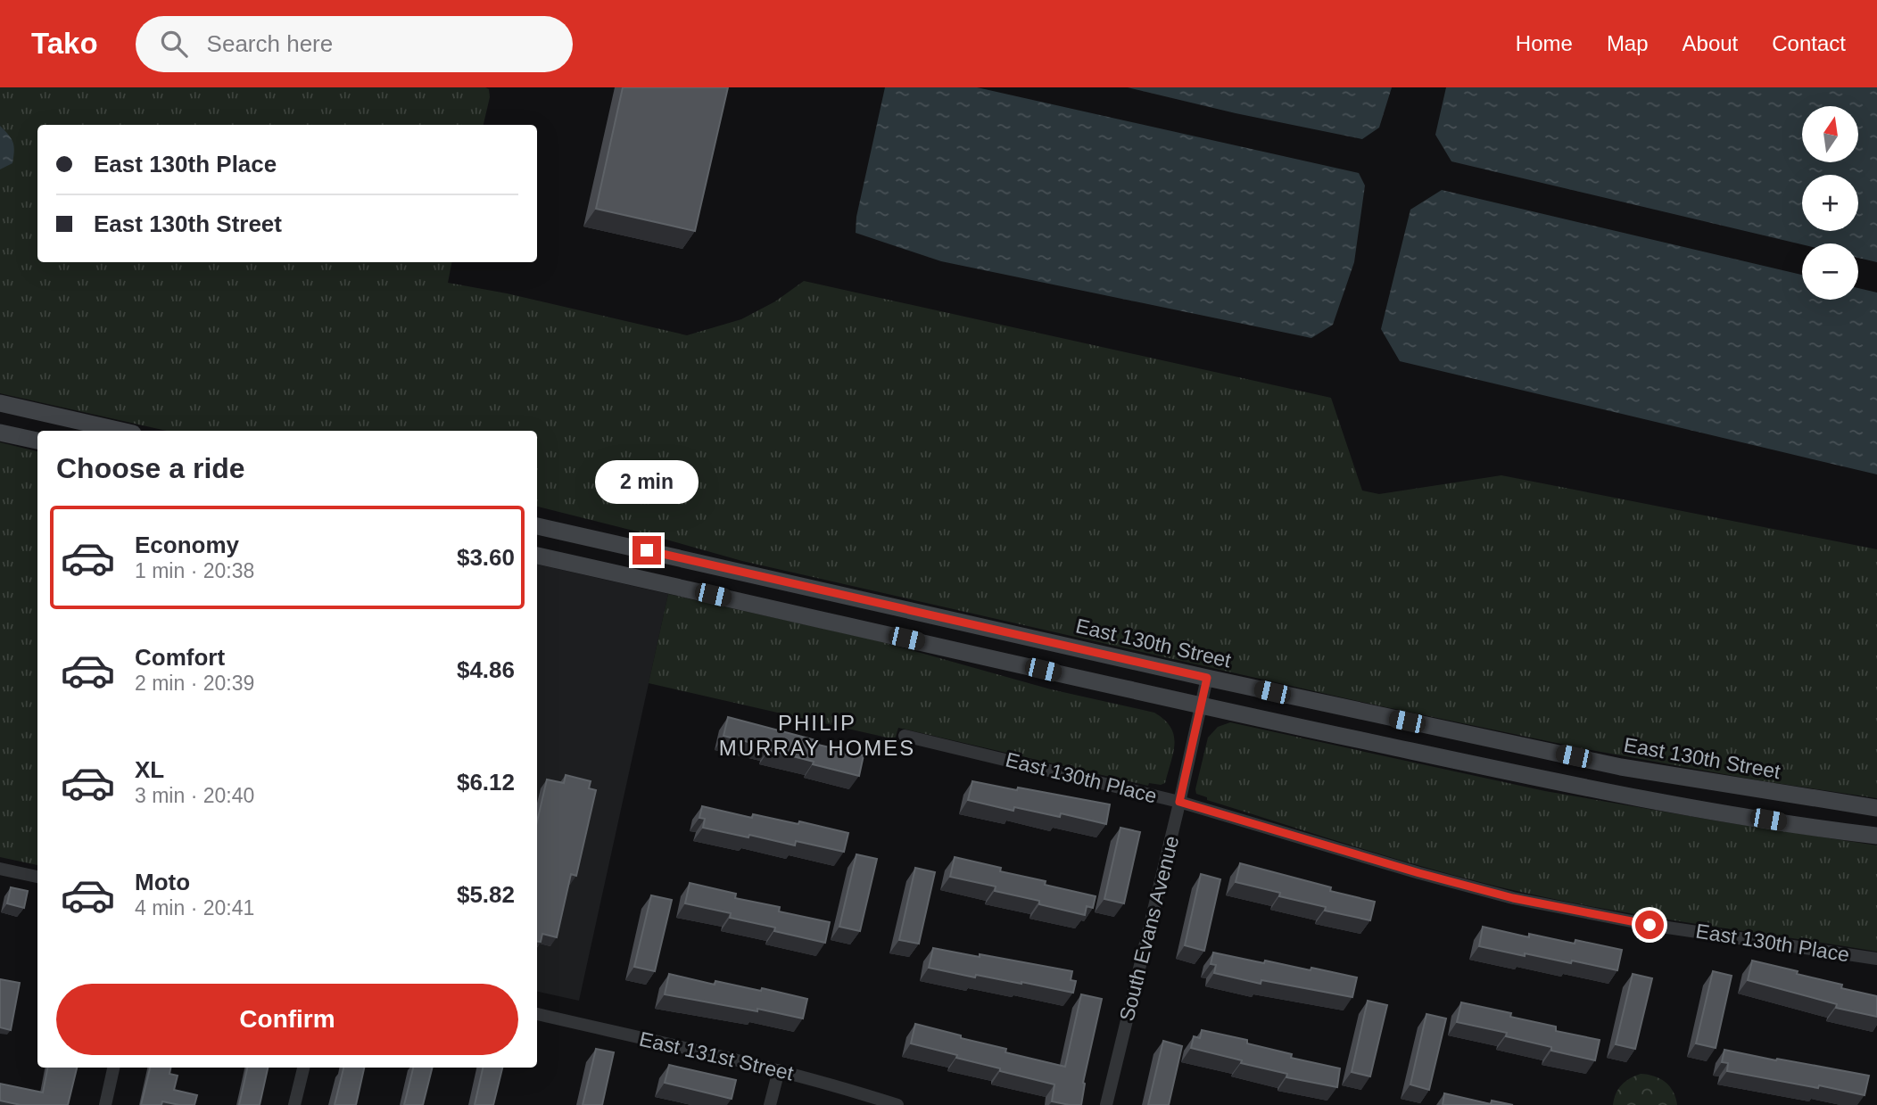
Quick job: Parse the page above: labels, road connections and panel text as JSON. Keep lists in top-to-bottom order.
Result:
{
  "streets": {
    "main road": ["East 130th Street"],
    "street": ["East 130th Place", "South Evans Avenue", "East 131st Street"]
  },
  "crossings": [
    ["East 130th Street", "South Evans Avenue"],
    ["East 130th Place", "South Evans Avenue"]
  ],
  "districts": ["PHILIP MURRAY HOMES"],
  "north": "top",
  "page": {
    "header": "Tako",
    "search": "Search here",
    "nav": [
      "Home",
      "Map",
      "About",
      "Contact"
    ],
    "map_buttons": ["+", "−"],
    "banner": ["East 130th Place", "East 130th Street"],
    "heading": "Choose a ride",
    "bubble": "2 min",
    "list": [
      {
        "name": "Economy",
        "note": "1 min · 20:38",
        "value": "$3.60"
      },
      {
        "name": "Comfort",
        "note": "2 min · 20:39",
        "value": "$4.86"
      },
      {
        "name": "XL",
        "note": "3 min · 20:40",
        "value": "$6.12"
      },
      {
        "name": "Moto",
        "note": "4 min · 20:41",
        "value": "$5.82"
      }
    ],
    "buttons": "Confirm"
  }
}
